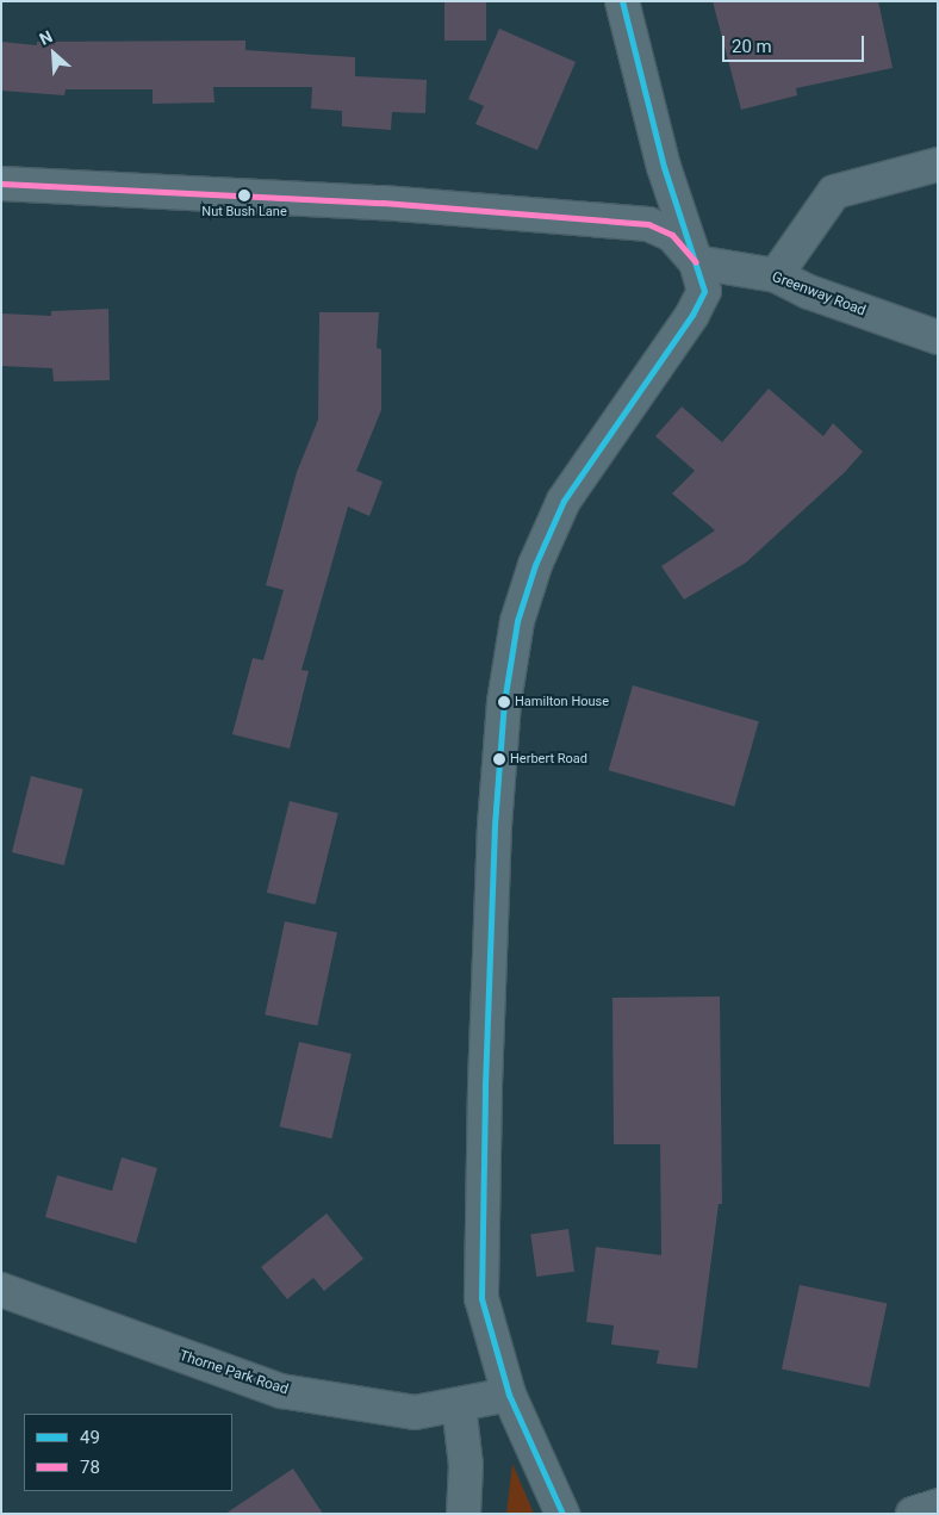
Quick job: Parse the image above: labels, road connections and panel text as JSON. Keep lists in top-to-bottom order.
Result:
{
  "streets": {
    "street": ["Greenway Road", "Thorne Park Road"]
  },
  "places": ["Nut Bush Lane", "Hamilton House", "Herbert Road"],
  "lines": ["transit line 49", "transit line 78"],
  "legend": ["49", "78"],
  "scale_bar": "20 m",
  "north": "top left"
}
